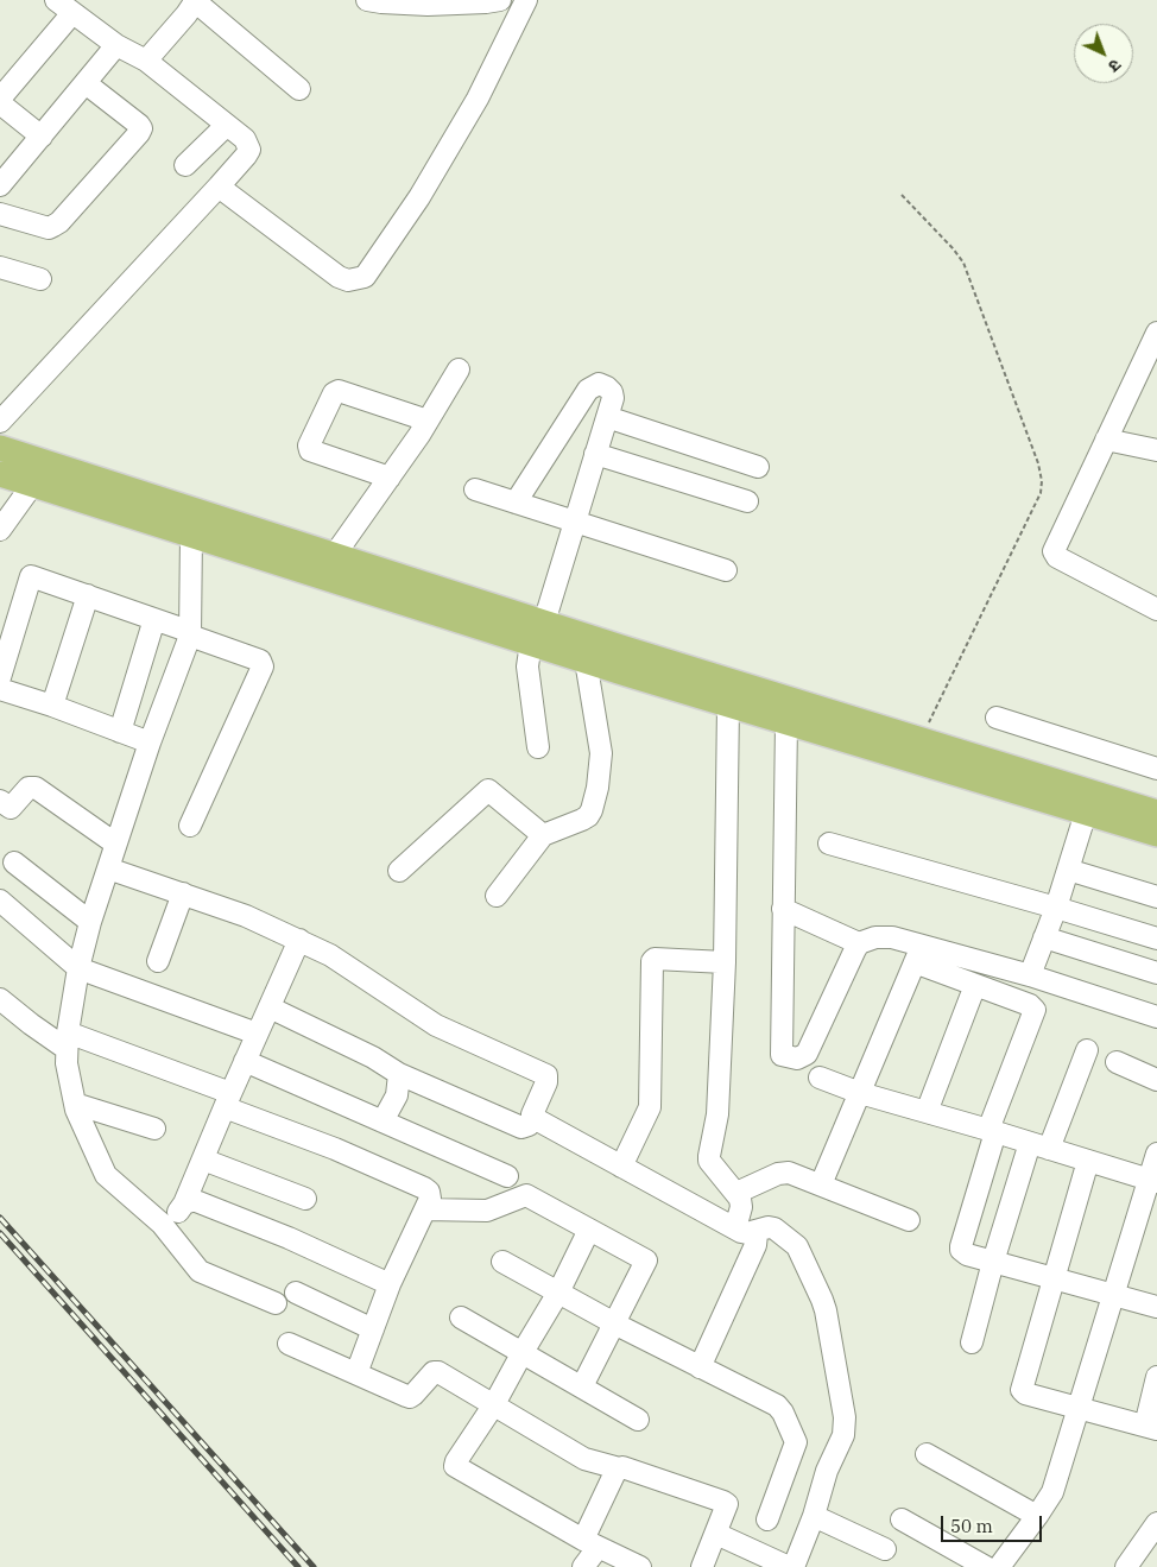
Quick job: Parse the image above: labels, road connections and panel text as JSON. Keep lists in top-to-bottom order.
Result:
{
  "scale_bar": "50 m",
  "north": "bottom right"
}
